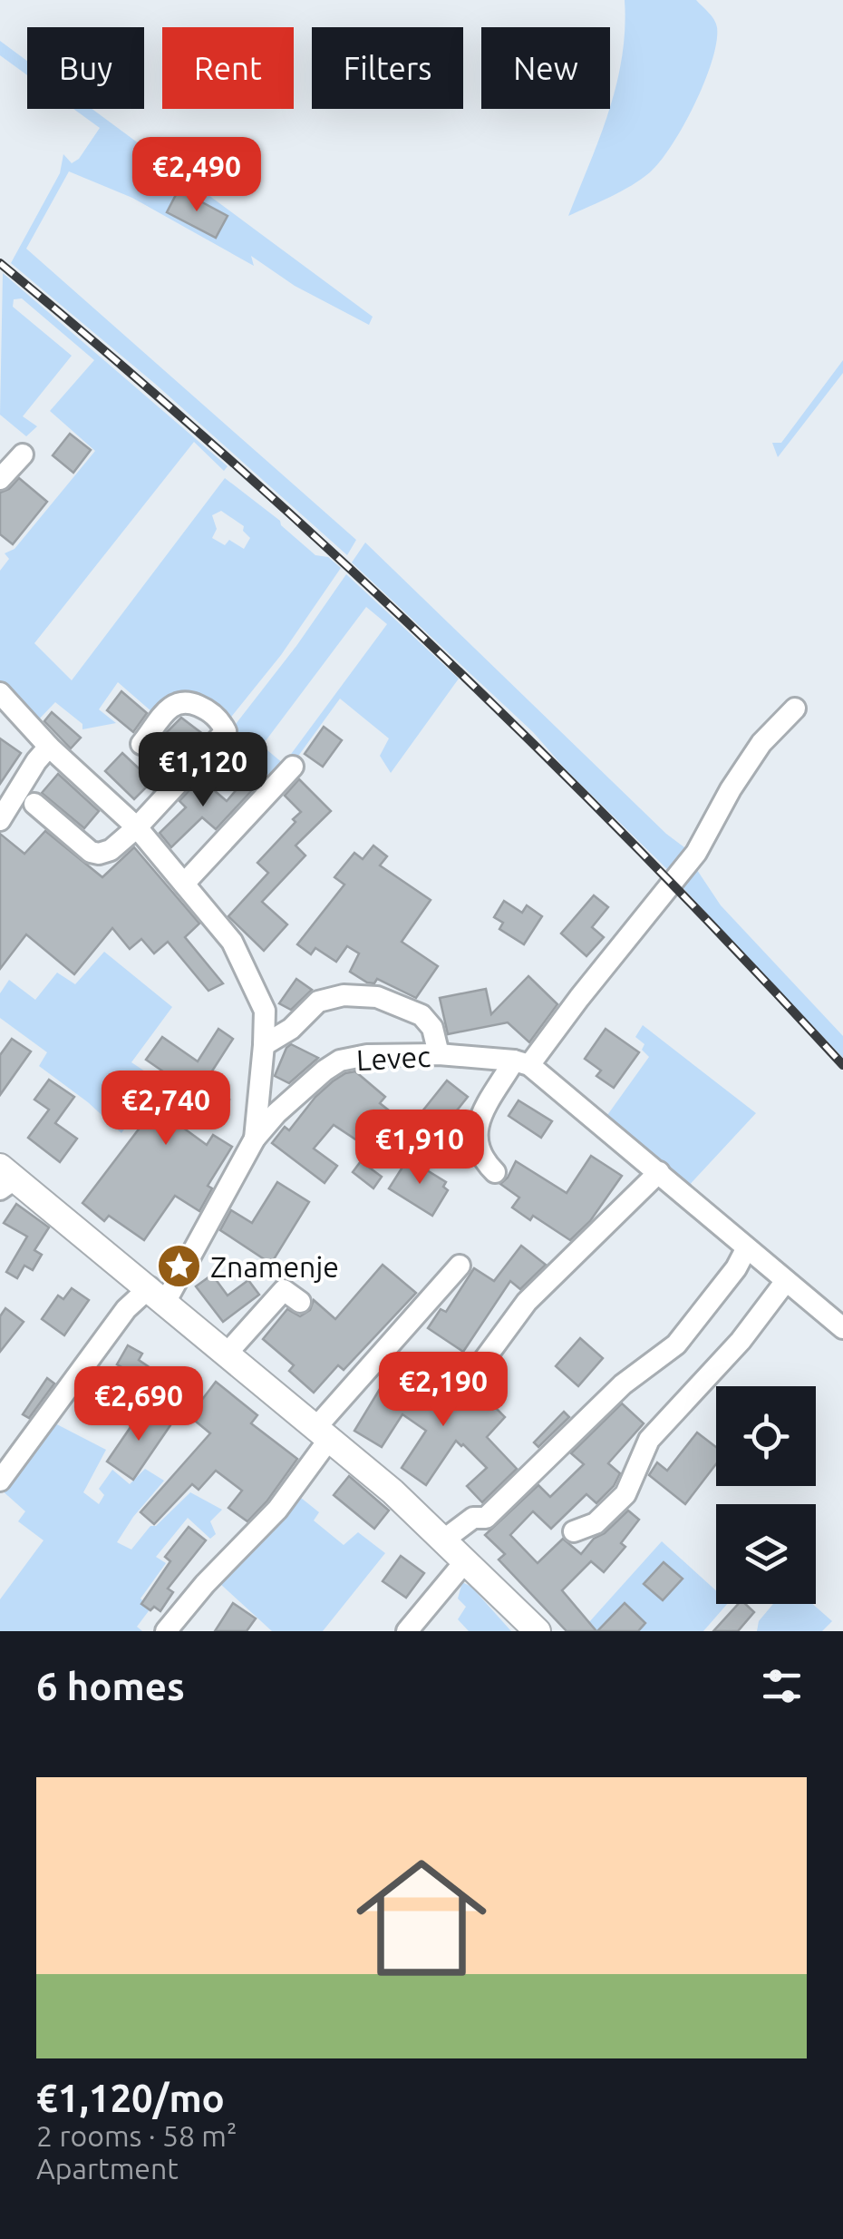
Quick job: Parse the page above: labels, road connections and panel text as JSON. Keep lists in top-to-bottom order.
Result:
{
  "streets": {
    "street": ["Levec"]
  },
  "places": {
    "place": ["Znamenje"]
  },
  "page": {
    "chip": [
      "Buy",
      "Rent",
      "Filters",
      "New"
    ],
    "price": [
      "€2,490",
      "€1,120",
      "€2,740",
      "€1,910",
      "€2,190",
      "€2,690"
    ],
    "heading": "6 homes",
    "list": [
      {
        "name": "€1,120/mo",
        "note": "2 rooms · 58 m² · Apartment"
      }
    ]
  }
}
